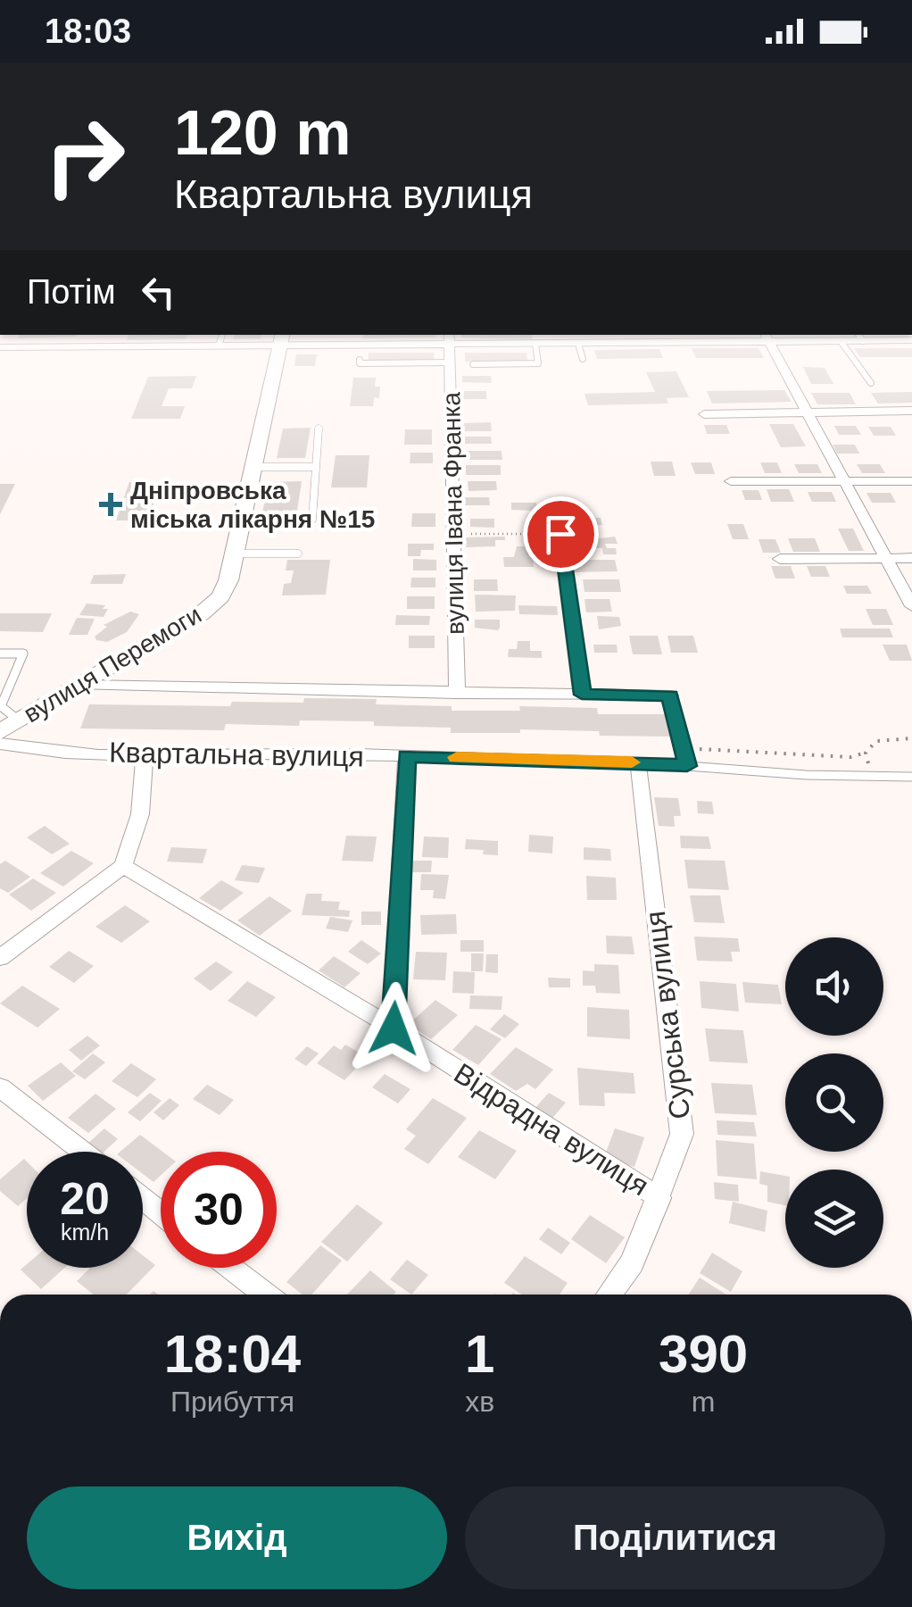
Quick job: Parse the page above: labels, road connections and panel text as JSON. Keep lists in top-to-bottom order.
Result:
{
  "streets": {
    "street": [
      "вулиця Івана Франка",
      "вулиця Перемоги",
      "Квартальна вулиця",
      "Сурська вулиця",
      "Відрадна вулиця"
    ]
  },
  "crossings": [
    ["Квартальна вулиця", "Сурська вулиця"],
    ["Сурська вулиця", "Відрадна вулиця"]
  ],
  "places": {
    "health": ["Дніпровська міська лікарня №15"]
  },
  "page": {
    "status": "18:03",
    "turn": ["120 m", "Квартальна вулиця"],
    "then": "Потім",
    "speed": "20 km/h",
    "limit": "30",
    "eta": [
      "18:04",
      "Прибуття",
      "1",
      "хв",
      "390",
      "m"
    ],
    "buttons": ["Вихід", "Поділитися"]
  }
}
